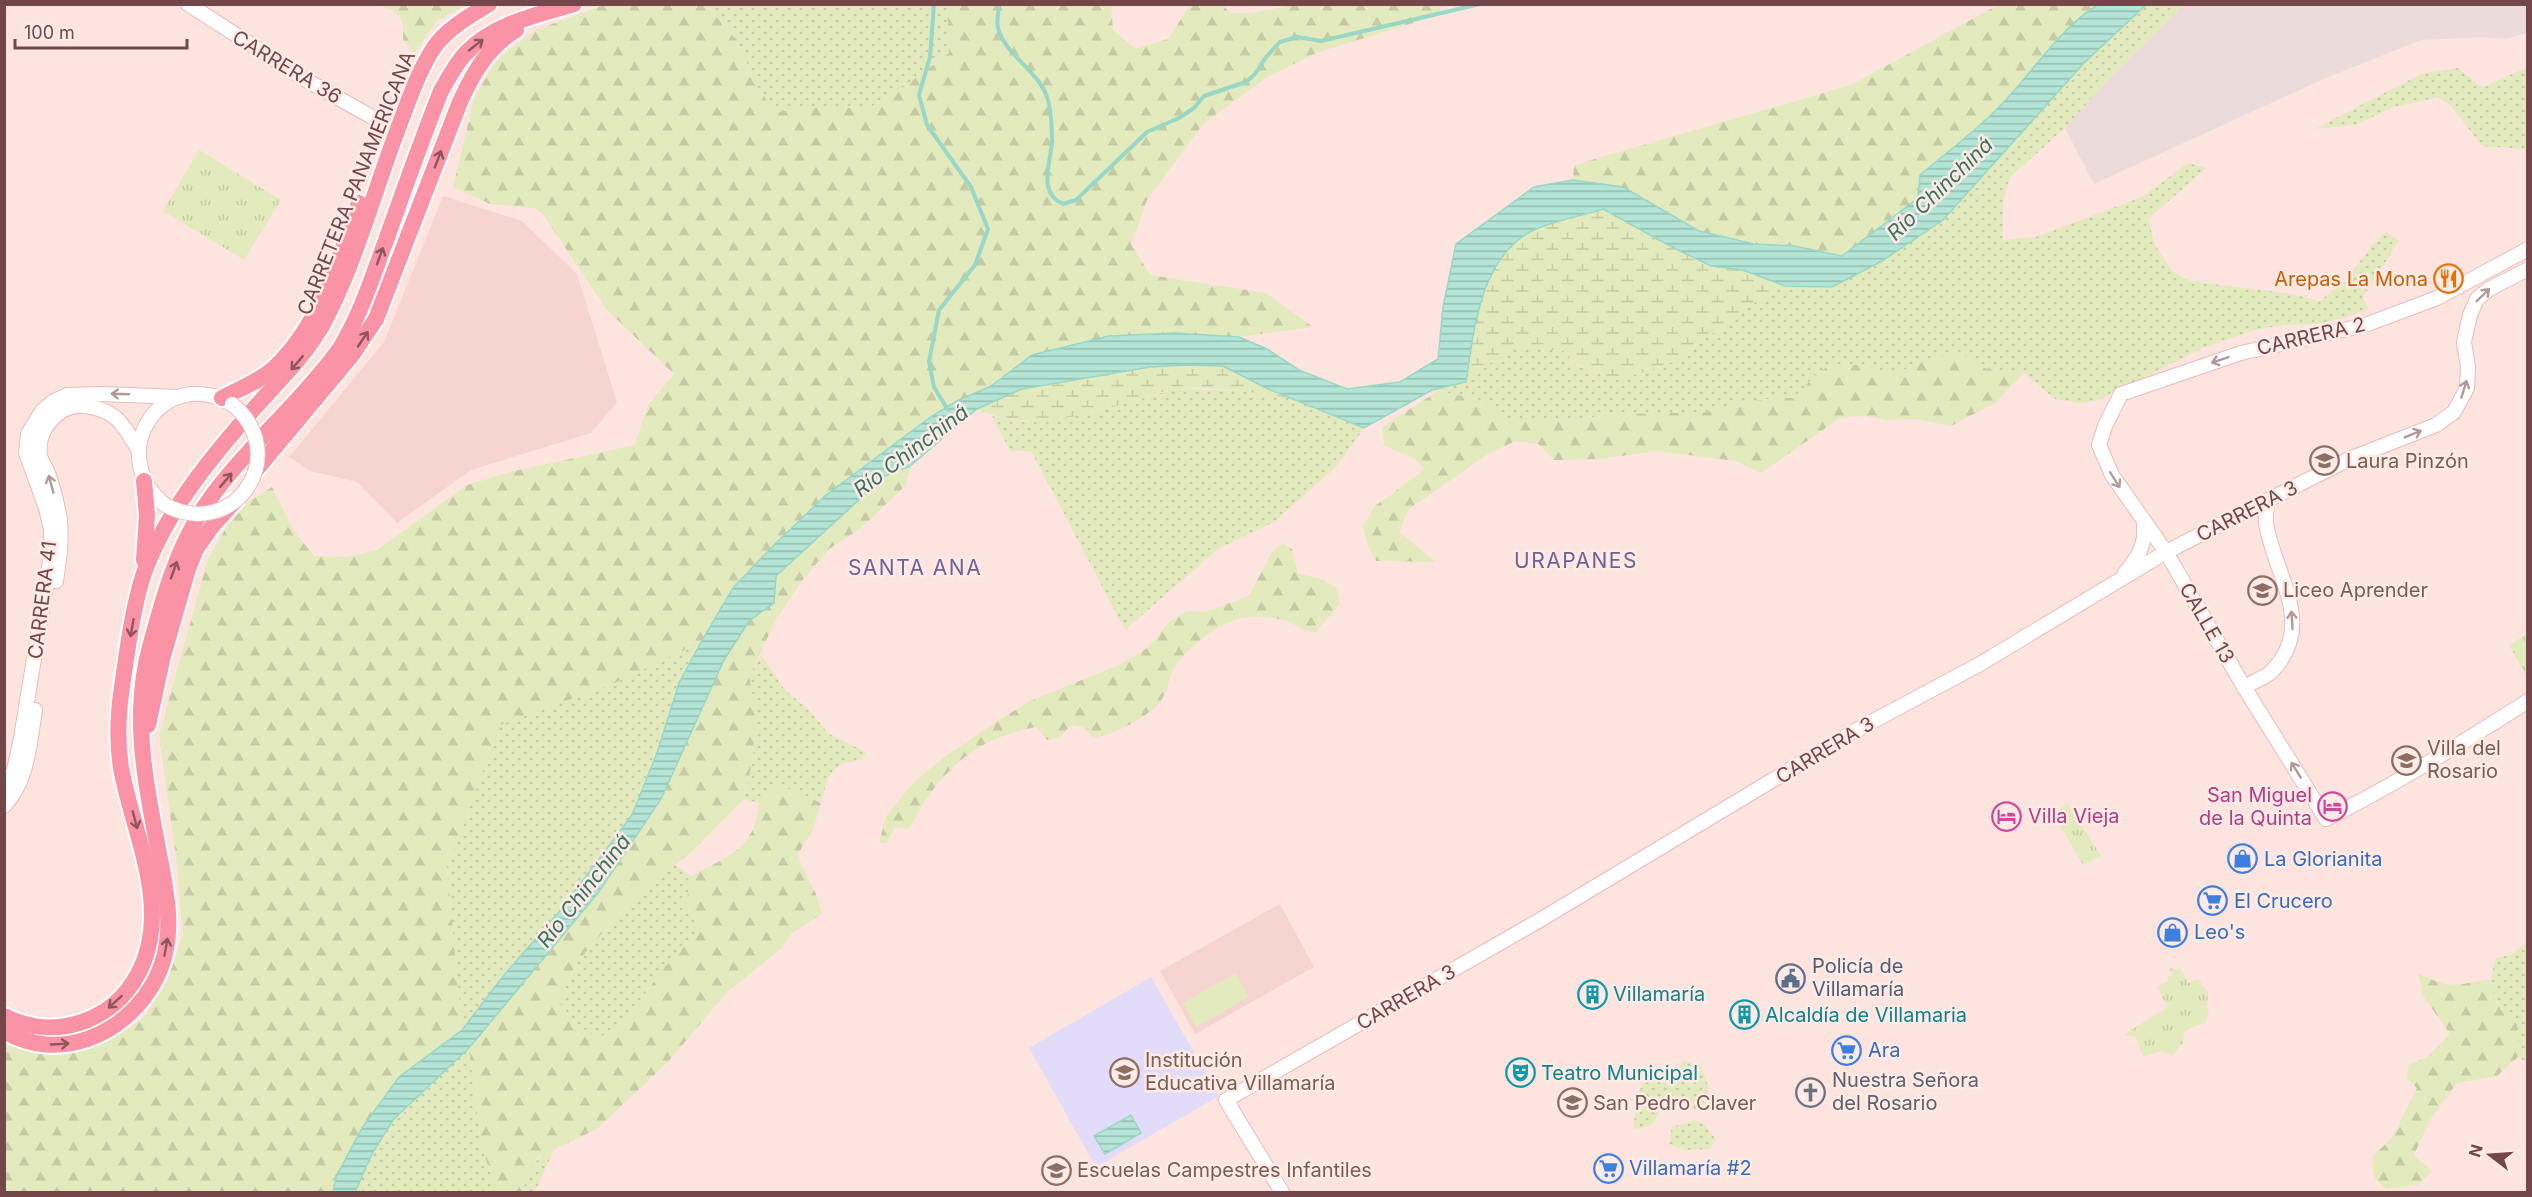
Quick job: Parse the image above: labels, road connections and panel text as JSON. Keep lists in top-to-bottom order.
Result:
{
  "streets": {
    "highway": ["CARRETERA PANAMERICANA"],
    "main road": [
      "CARRERA 36",
      "CARRERA 2",
      "CARRERA 3",
      "CARRERA 41",
      "CALLE 13"
    ]
  },
  "crossings": [
    ["CARRERA 2", "CALLE 13"],
    ["CARRERA 3", "CALLE 13"]
  ],
  "one_way": ["CARRERA 2"],
  "districts": ["URAPANES", "SANTA ANA"],
  "water": ["Río Chinchiná"],
  "places": {
    "restaurant": ["Arepas La Mona"],
    "school or university": [
      "Laura Pinzón",
      "Liceo Aprender",
      "Villa del Rosario",
      "Institución Educativa Villamaría",
      "San Pedro Claver",
      "Escuelas Campestres Infantiles"
    ],
    "hotel": ["San Miguel de la Quinta", "Villa Vieja"],
    "shop": ["La Glorianita", "Leo's"],
    "supermarket": ["El Crucero", "Ara", "Villamaría #2"],
    "public building": ["Policía de Villamaría"],
    "building": ["Villamaría", "Alcaldía de Villamaria"],
    "theatre": ["Teatro Municipal"],
    "church": ["Nuestra Señora del Rosario"]
  },
  "scale_bar": "100 m",
  "north": "left"
}
